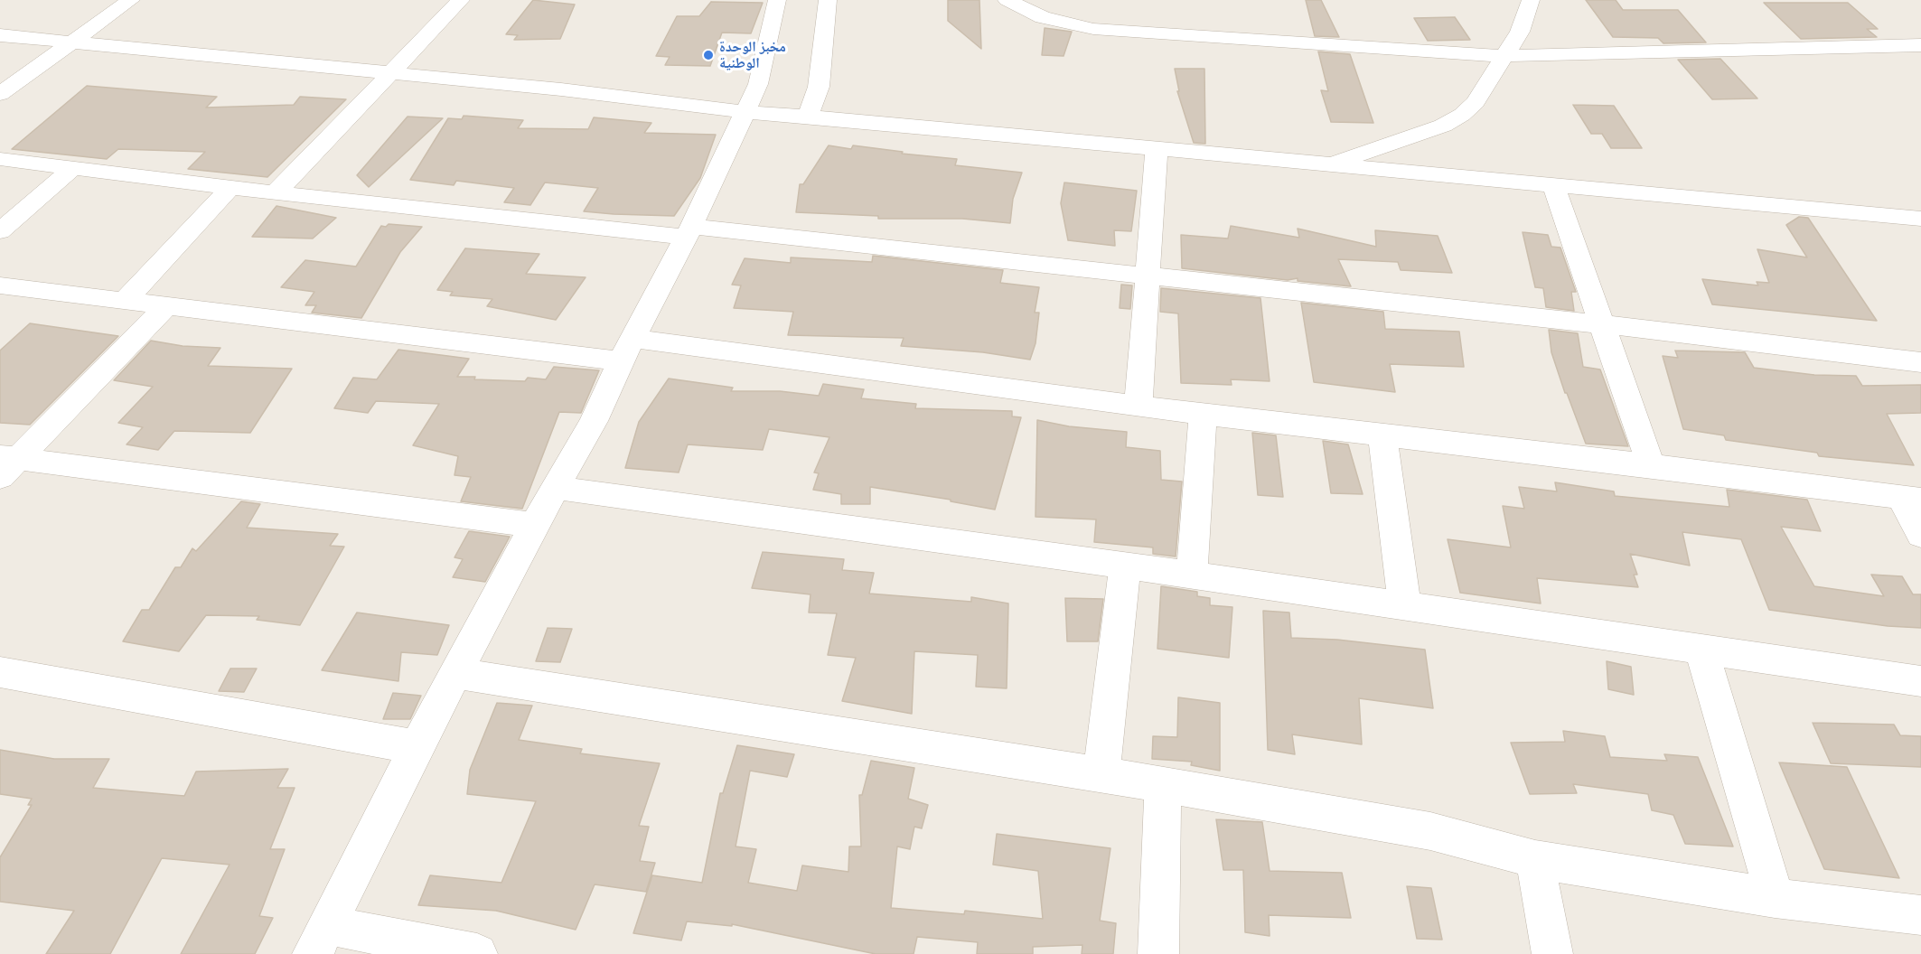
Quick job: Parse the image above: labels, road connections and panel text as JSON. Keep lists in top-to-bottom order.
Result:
{
  "places": ["مخبز الوحدة الوطنية"]
}
